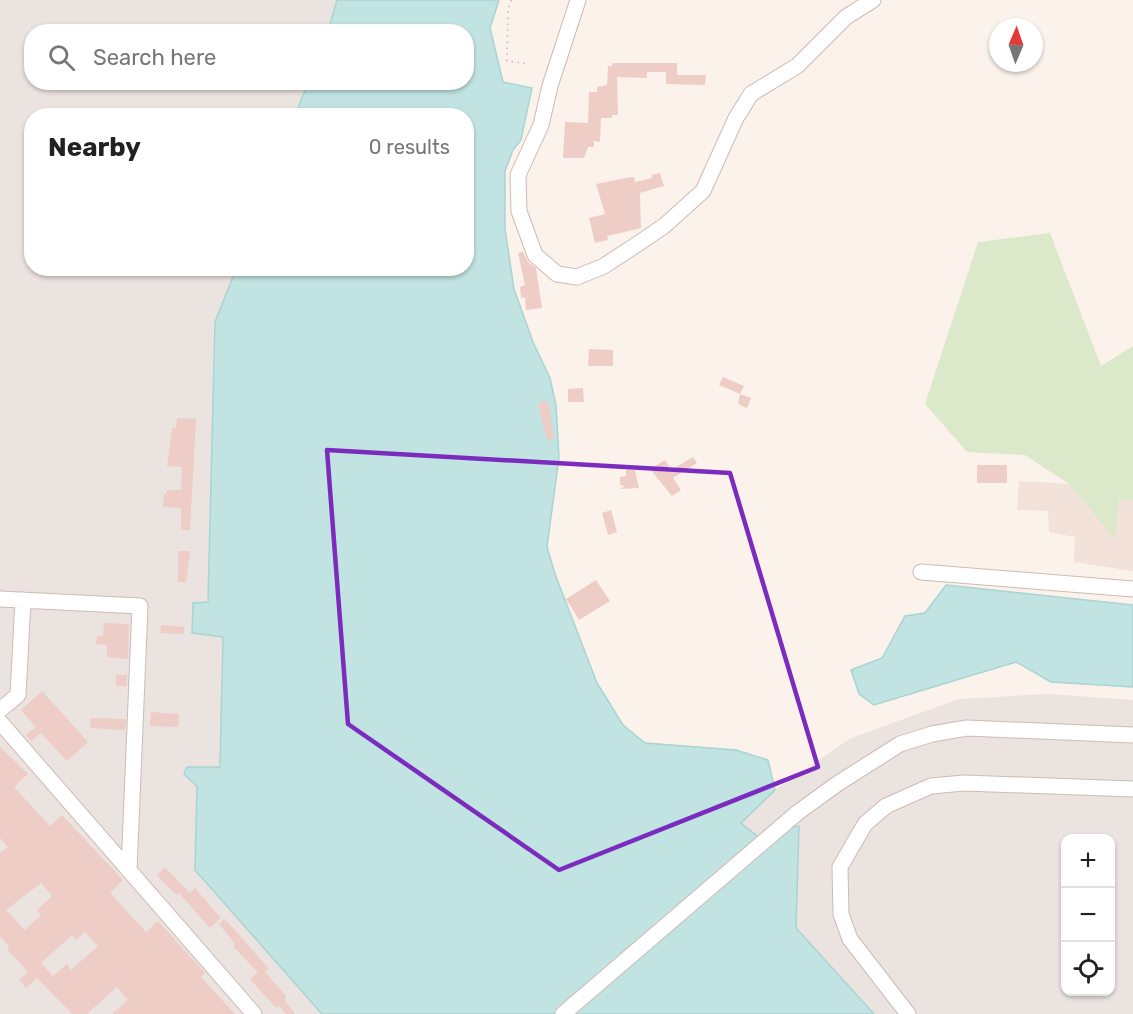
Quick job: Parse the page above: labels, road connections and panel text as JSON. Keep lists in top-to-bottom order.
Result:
{
  "north": "top",
  "page": {
    "search": "Search here",
    "heading": ["Nearby", "0 results"],
    "map_buttons": ["+", "−"]
  }
}
